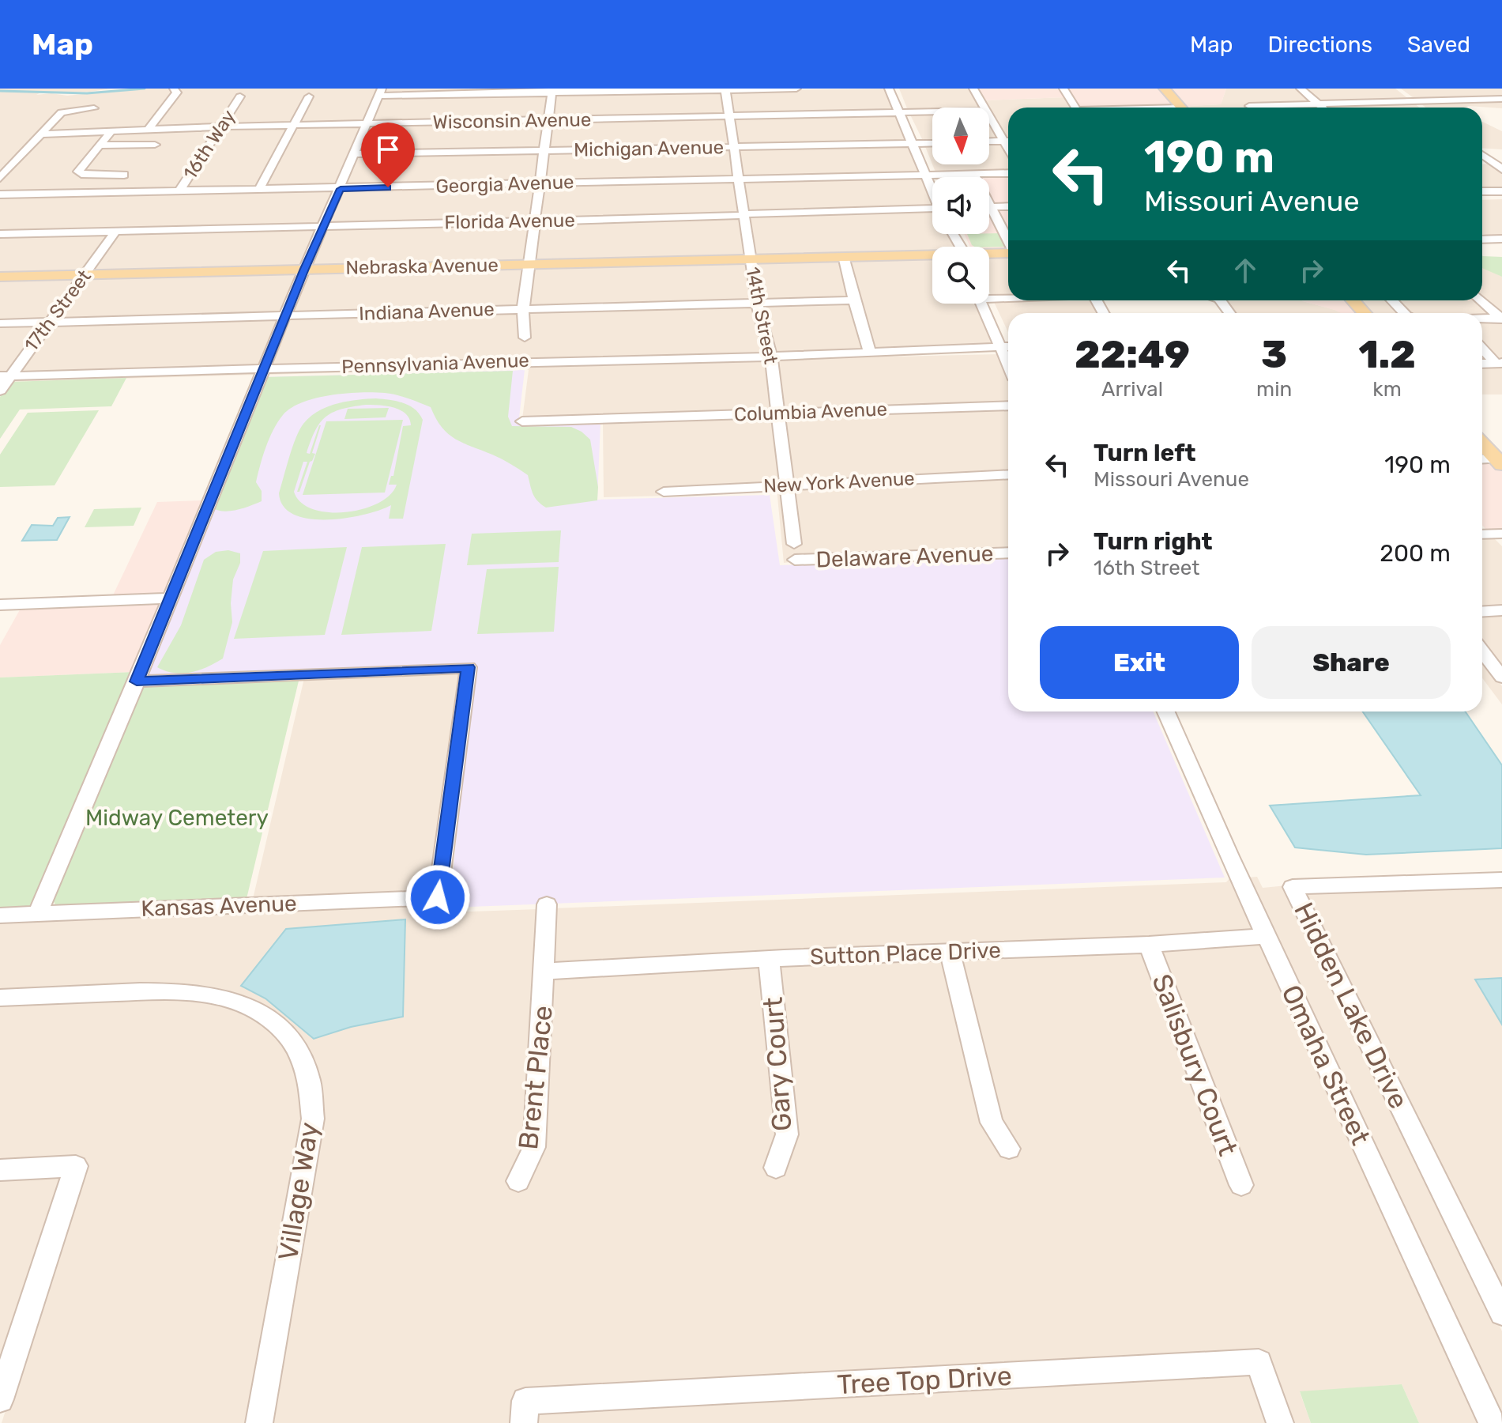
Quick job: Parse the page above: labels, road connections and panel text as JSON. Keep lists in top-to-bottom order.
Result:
{
  "streets": {
    "main road": ["Nebraska Avenue"],
    "street": [
      "Wisconsin Avenue",
      "16th Way",
      "Michigan Avenue",
      "Georgia Avenue",
      "Florida Avenue",
      "17th Street",
      "Indiana Avenue",
      "14th Street",
      "Pennsylvania Avenue",
      "Columbia Avenue",
      "New York Avenue",
      "Delaware Avenue",
      "Kansas Avenue",
      "Sutton Place Drive",
      "Hidden Lake Drive",
      "Gary Court",
      "Salisbury Court",
      "Omaha Street",
      "Brent Place",
      "Village Way",
      "Tree Top Drive"
    ]
  },
  "crossings": [
    ["Wisconsin Avenue", "16th Way"],
    ["Wisconsin Avenue", "14th Street"],
    ["16th Way", "Georgia Avenue"],
    ["Michigan Avenue", "14th Street"],
    ["Georgia Avenue", "14th Street"],
    ["Florida Avenue", "17th Street"],
    ["Florida Avenue", "14th Street"],
    ["Nebraska Avenue", "17th Street"],
    ["Nebraska Avenue", "14th Street"],
    ["17th Street", "Indiana Avenue"],
    ["17th Street", "Pennsylvania Avenue"],
    ["Indiana Avenue", "14th Street"],
    ["14th Street", "Pennsylvania Avenue"],
    ["14th Street", "Columbia Avenue"],
    ["14th Street", "New York Avenue"],
    ["Sutton Place Drive", "Gary Court"],
    ["Sutton Place Drive", "Salisbury Court"],
    ["Sutton Place Drive", "Omaha Street"],
    ["Sutton Place Drive", "Brent Place"]
  ],
  "parks": ["Midway Cemetery"],
  "north": "bottom",
  "page": {
    "header": "Map",
    "nav": ["Map", "Directions", "Saved"],
    "turn": ["190 m", "Missouri Avenue"],
    "eta": [
      "22:49",
      "Arrival",
      "3",
      "min",
      "1.2",
      "km"
    ],
    "list": [
      {
        "name": "Turn left",
        "note": "Missouri Avenue",
        "value": "190 m"
      },
      {
        "name": "Turn right",
        "note": "16th Street",
        "value": "200 m"
      }
    ],
    "buttons": ["Exit", "Share"]
  }
}
